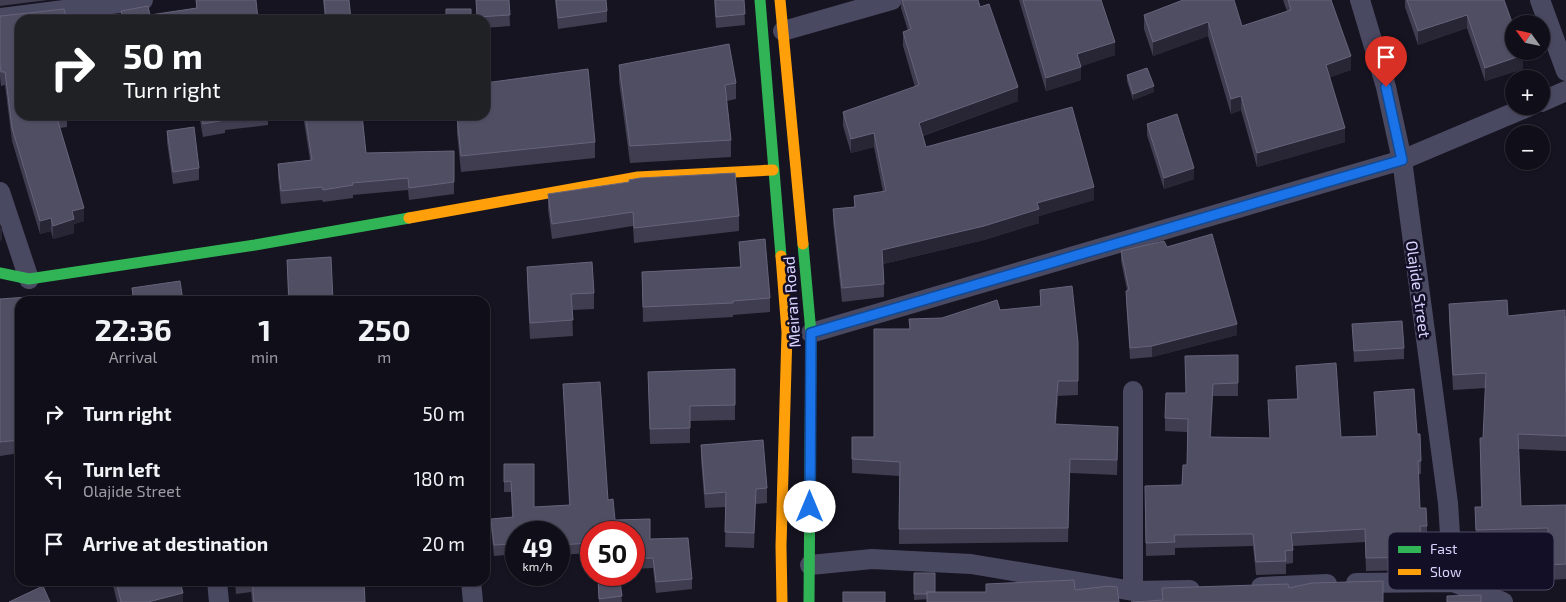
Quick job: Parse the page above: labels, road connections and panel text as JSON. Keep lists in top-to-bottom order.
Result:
{
  "streets": {
    "main road": ["Meiran Road"],
    "street": ["Olajide Street"]
  },
  "legend": ["Fast", "Slow"],
  "north": "top left",
  "page": {
    "map_buttons": ["+", "−"],
    "turn": ["50 m", "Turn right"],
    "eta": [
      "22:36",
      "Arrival",
      "1",
      "min",
      "250",
      "m"
    ],
    "list": [
      {
        "name": "Turn right",
        "value": "50 m"
      },
      {
        "name": "Turn left",
        "note": "Olajide Street",
        "value": "180 m"
      },
      {
        "name": "Arrive at destination",
        "value": "20 m"
      }
    ],
    "speed": "49 km/h",
    "limit": "50"
  }
}
